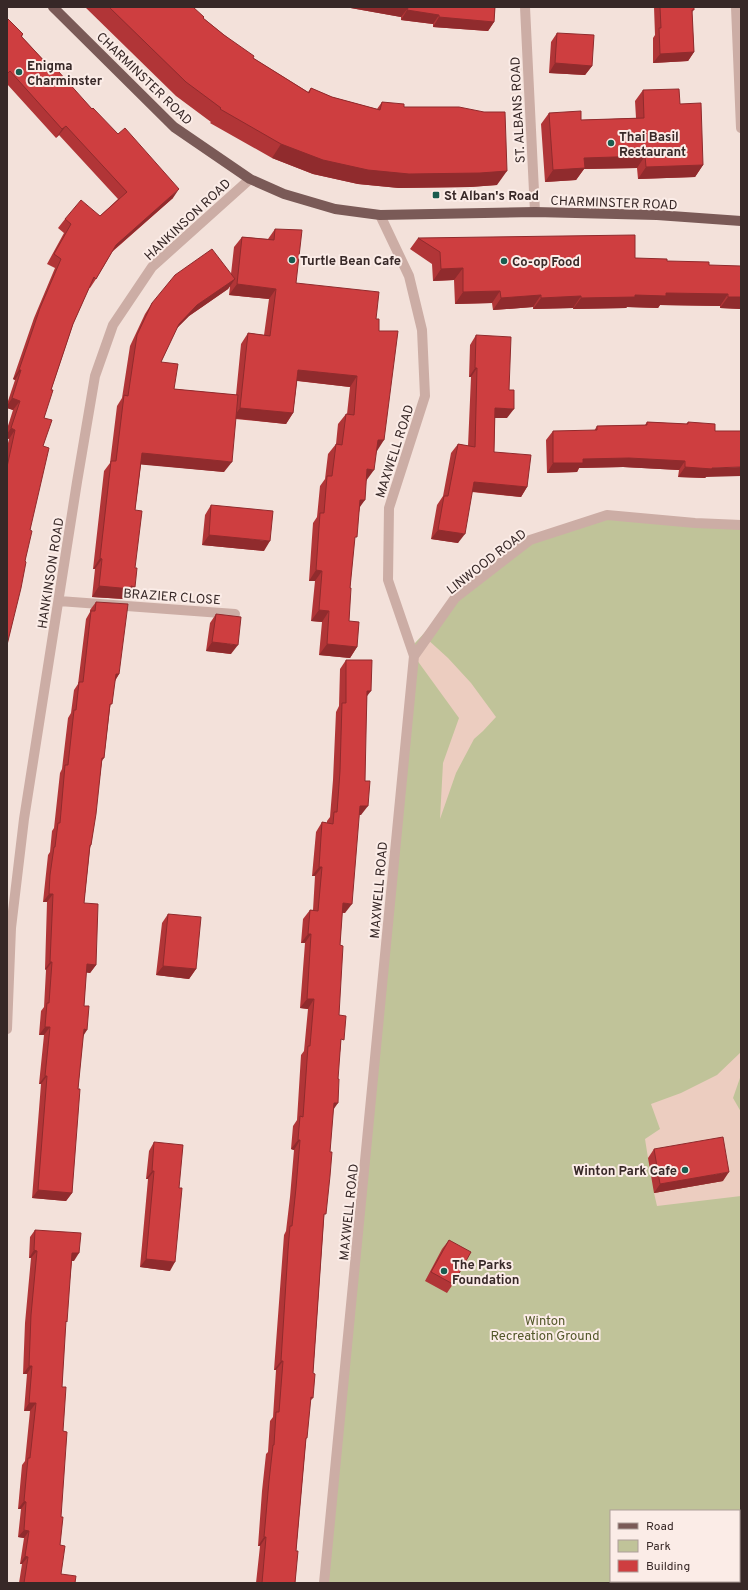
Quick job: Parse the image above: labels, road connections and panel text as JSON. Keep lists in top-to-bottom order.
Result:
{
  "streets": {
    "main road": ["CHARMINSTER ROAD"],
    "street": [
      "ST. ALBANS ROAD",
      "HANKINSON ROAD",
      "MAXWELL ROAD",
      "LINWOOD ROAD",
      "BRAZIER CLOSE"
    ]
  },
  "crossings": [
    ["CHARMINSTER ROAD", "ST. ALBANS ROAD"],
    ["CHARMINSTER ROAD", "HANKINSON ROAD"],
    ["CHARMINSTER ROAD", "MAXWELL ROAD"],
    ["HANKINSON ROAD", "BRAZIER CLOSE"],
    ["MAXWELL ROAD", "LINWOOD ROAD"]
  ],
  "parks": ["Winton Recreation Ground"],
  "places": {
    "other": [
      "Enigma Charminster",
      "Thai Basil Restaurant",
      "Turtle Bean Cafe",
      "Co-op Food",
      "Winton Park Cafe",
      "The Parks Foundation"
    ],
    "transit": ["St Alban's Road"]
  },
  "legend": ["Road", "Park", "Building"]
}
